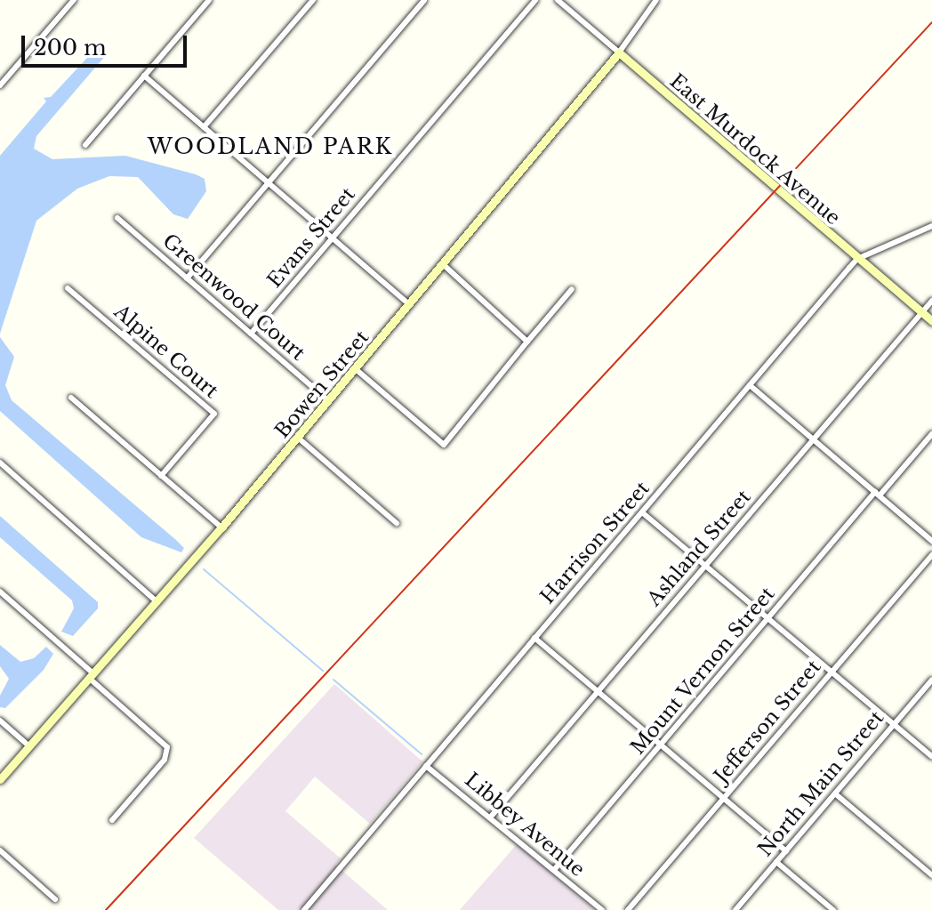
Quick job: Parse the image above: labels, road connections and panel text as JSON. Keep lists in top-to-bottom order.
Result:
{
  "streets": {
    "main road": ["East Murdock Avenue", "Bowen Street"],
    "street": [
      "Evans Street",
      "Greenwood Court",
      "Alpine Court",
      "Harrison Street",
      "Ashland Street",
      "Mount Vernon Street",
      "Jefferson Street",
      "North Main Street",
      "Libbey Avenue"
    ]
  },
  "crossings": [
    ["East Murdock Avenue", "Bowen Street"],
    ["East Murdock Avenue", "Harrison Street"],
    ["East Murdock Avenue", "Ashland Street"],
    ["Evans Street", "Greenwood Court"],
    ["Greenwood Court", "Bowen Street"],
    ["Harrison Street", "Libbey Avenue"],
    ["Ashland Street", "Libbey Avenue"],
    ["Mount Vernon Street", "Libbey Avenue"]
  ],
  "districts": ["WOODLAND PARK"],
  "scale_bar": "200 m"
}
